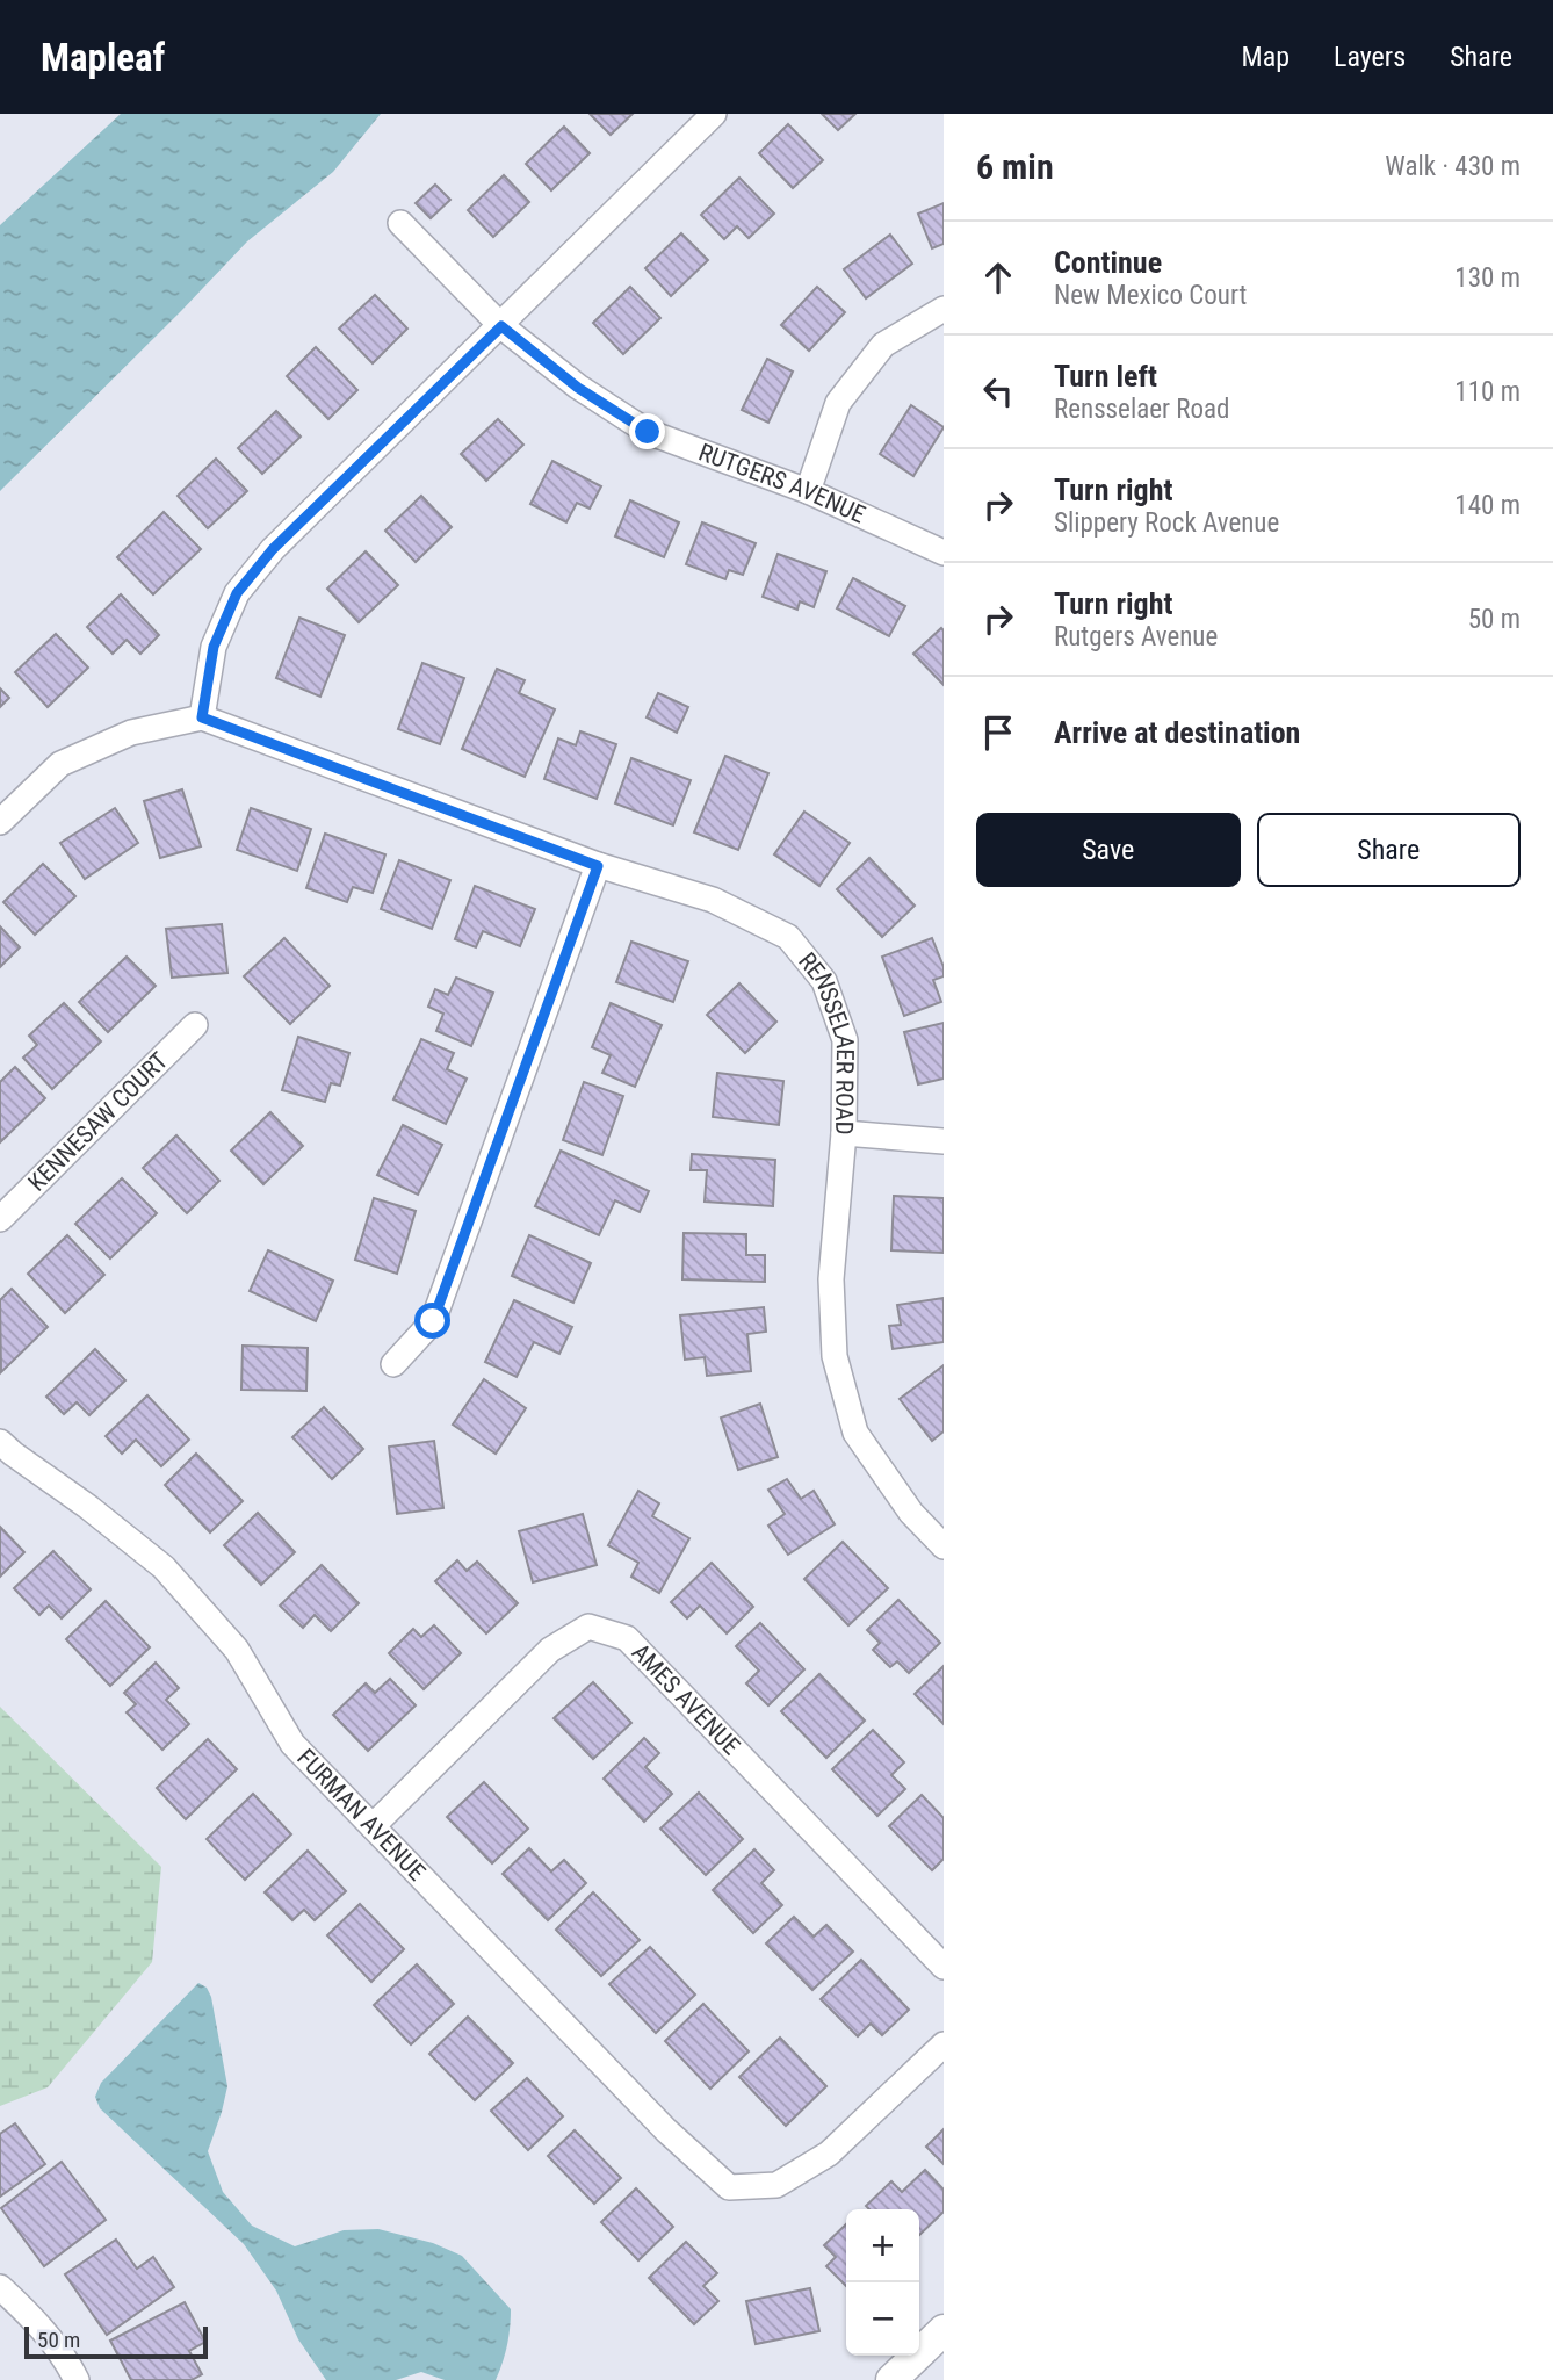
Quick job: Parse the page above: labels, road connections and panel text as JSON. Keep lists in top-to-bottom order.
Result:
{
  "streets": {
    "street": [
      "RUTGERS AVENUE",
      "RENSSELAER ROAD",
      "KENNESAW COURT",
      "AMES AVENUE",
      "FURMAN AVENUE"
    ]
  },
  "crossings": [
    ["AMES AVENUE", "FURMAN AVENUE"]
  ],
  "scale_bar": "50 m",
  "page": {
    "header": "Mapleaf",
    "nav": ["Map", "Layers", "Share"],
    "heading": ["6 min", "Walk · 430 m"],
    "list": [
      ["Continue", "New Mexico Court", "130 m"],
      ["Turn left", "Rensselaer Road", "110 m"],
      ["Turn right", "Slippery Rock Avenue", "140 m"],
      ["Turn right", "Rutgers Avenue", "50 m"],
      "Arrive at destination"
    ],
    "buttons": ["Save", "Share"],
    "map_buttons": ["+", "−"],
    "scale": "50 m"
  }
}
